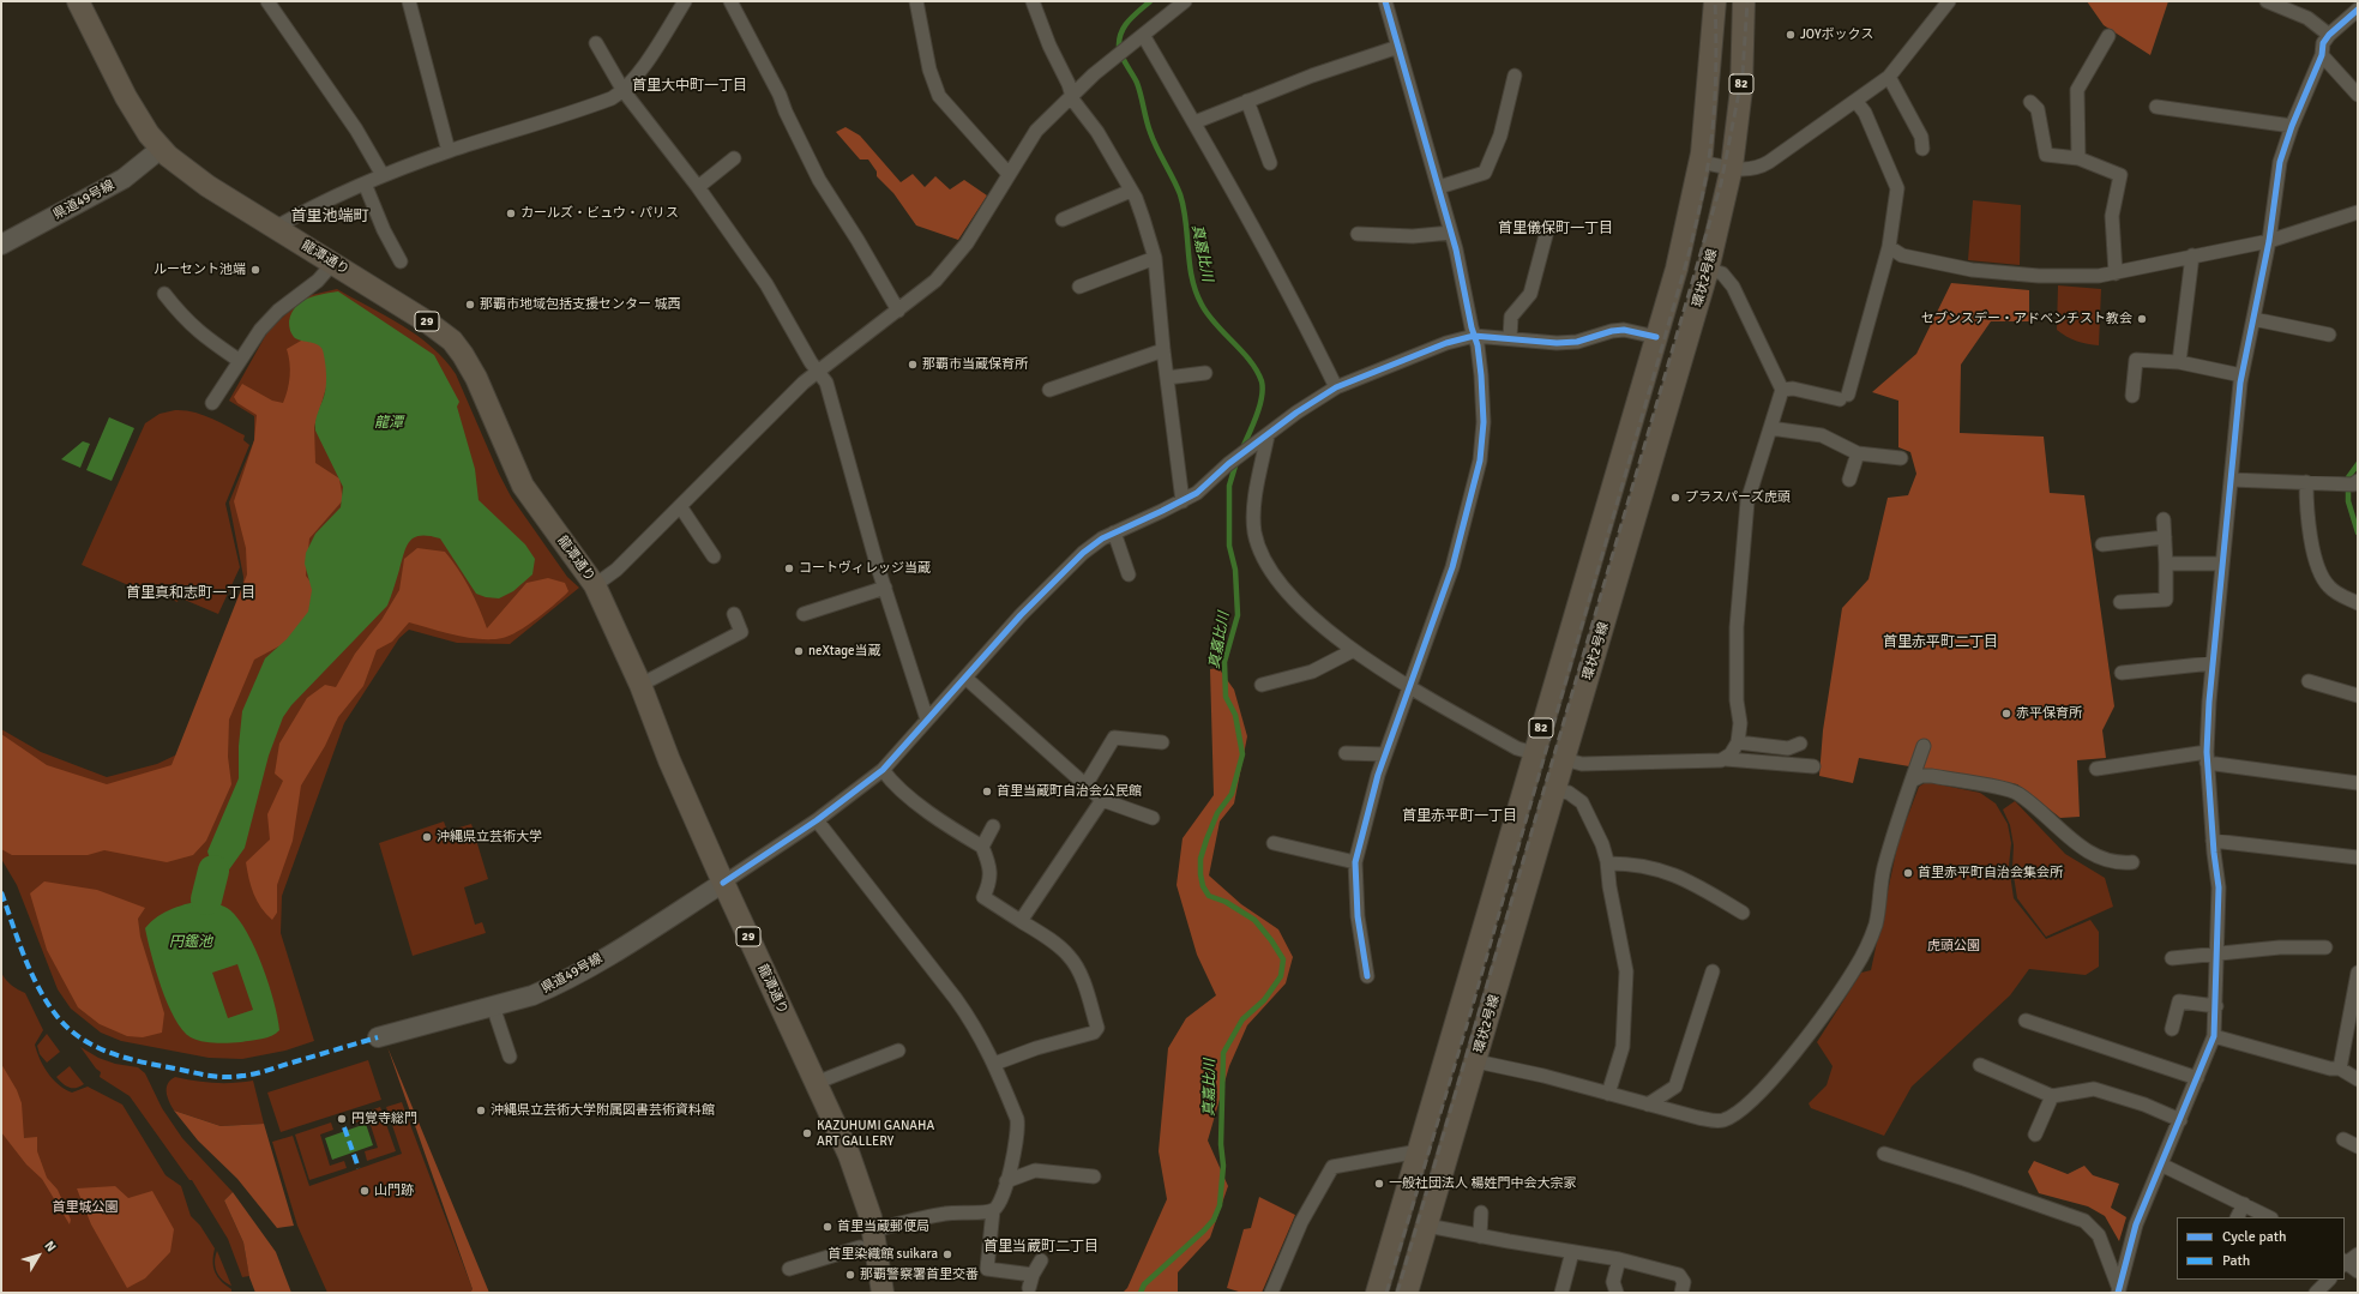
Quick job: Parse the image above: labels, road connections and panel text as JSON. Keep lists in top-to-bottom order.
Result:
{
  "streets": {
    "main road": [
      "82",
      "県道49号線",
      "龍潭通り",
      "環状2号線",
      "29"
    ]
  },
  "crossings": [
    ["県道49号線", "龍潭通り"]
  ],
  "districts": [
    "首里大中町一丁目",
    "首里池端町",
    "首里儀保町一丁目",
    "首里真和志町一丁目",
    "首里赤平町二丁目",
    "首里赤平町一丁目",
    "首里当蔵町二丁目"
  ],
  "water": ["真嘉比川", "龍潭", "円鑑池"],
  "parks": ["虎頭公園", "首里城公園"],
  "places": [
    "JOYボックス",
    "カールズ・ビュウ・パリス",
    "ルーセント池端",
    "那覇市地域包括支援センター 城西",
    "セブンスデー・アドベンチスト教会",
    "那覇市当蔵保育所",
    "プラスパーズ虎頭",
    "コートヴィレッジ当蔵",
    "neXtage当蔵",
    "赤平保育所",
    "首里当蔵町自治会公民館",
    "沖縄県立芸術大学",
    "首里赤平町自治会集会所",
    "沖縄県立芸術大学附属図書芸術資料館",
    "円覚寺総門",
    "KAZUHUMI GANAHA ART GALLERY",
    "一般社団法人 楊姓門中会大宗家",
    "山門跡",
    "首里当蔵郵便局",
    "首里染織館 suikara",
    "那覇警察署首里交番"
  ],
  "legend": ["Cycle path", "Path"],
  "north": "top right"
}
